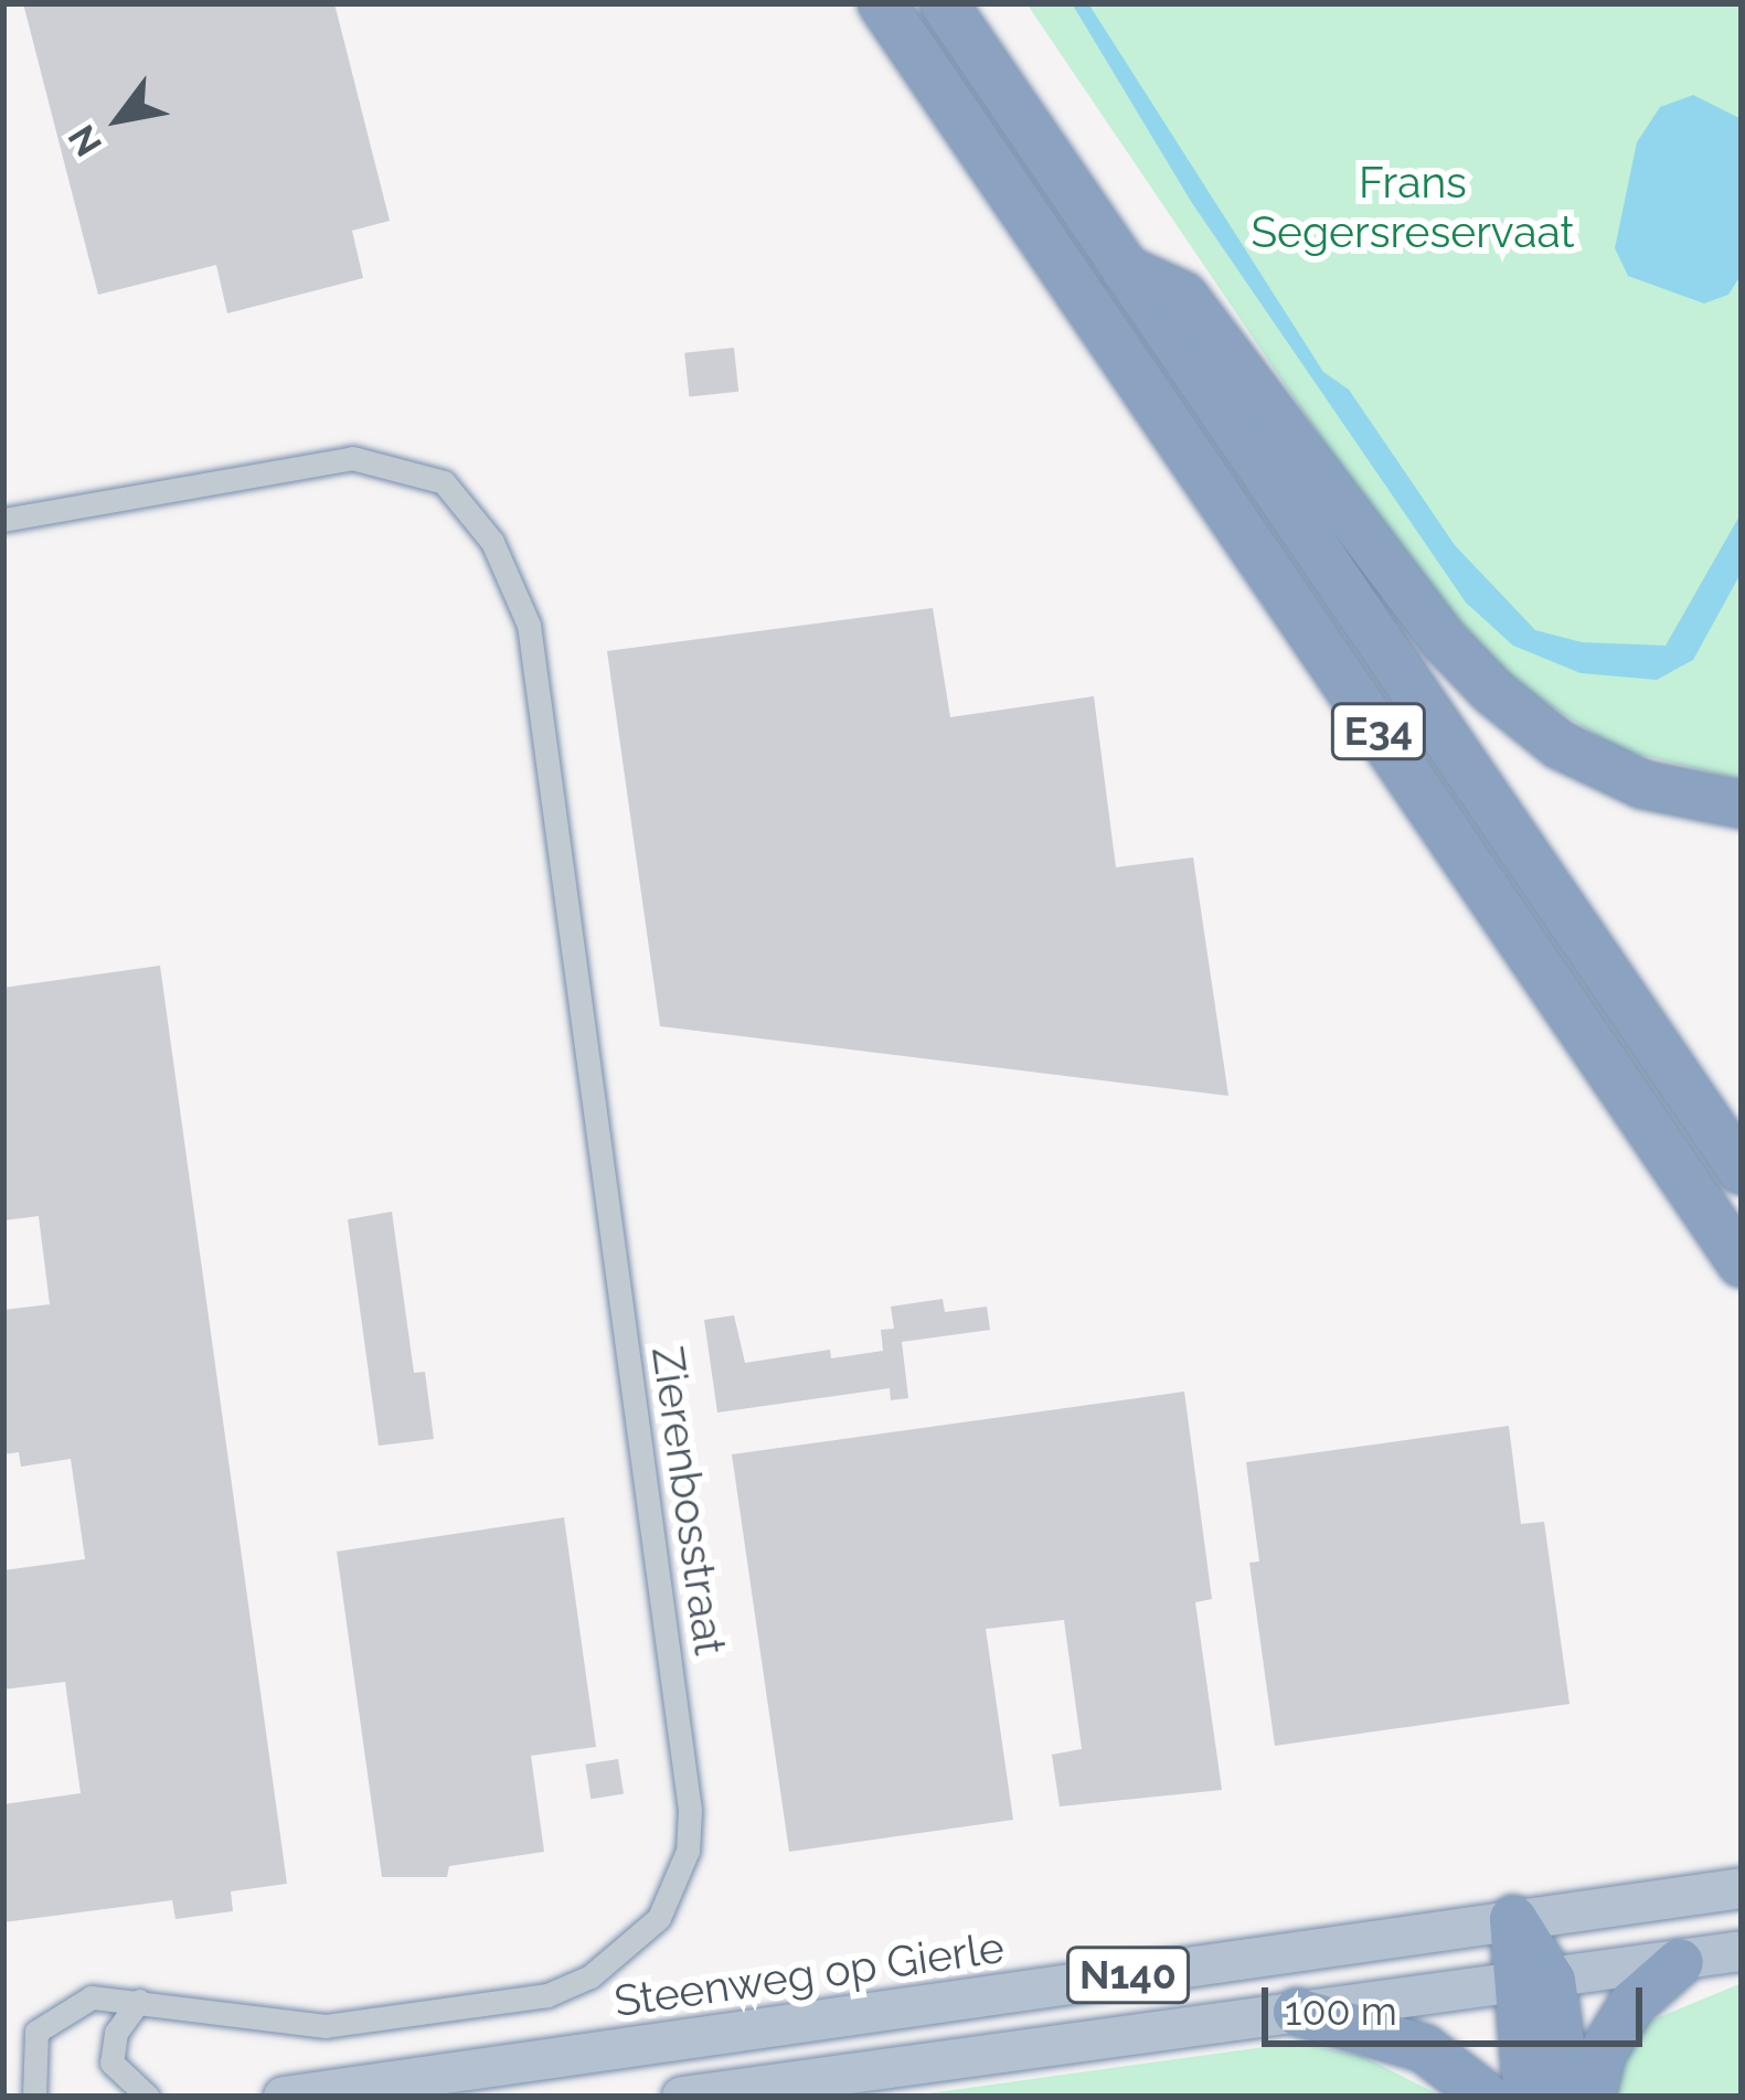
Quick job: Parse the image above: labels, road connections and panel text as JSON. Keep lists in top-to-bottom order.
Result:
{
  "streets": {
    "highway": ["E34"],
    "main road": ["Steenweg op Gierle", "N140"],
    "street": ["Zierenbosstraat"]
  },
  "parks": ["Frans Segersreservaat"],
  "scale_bar": "100 m",
  "north": "bottom left"
}
